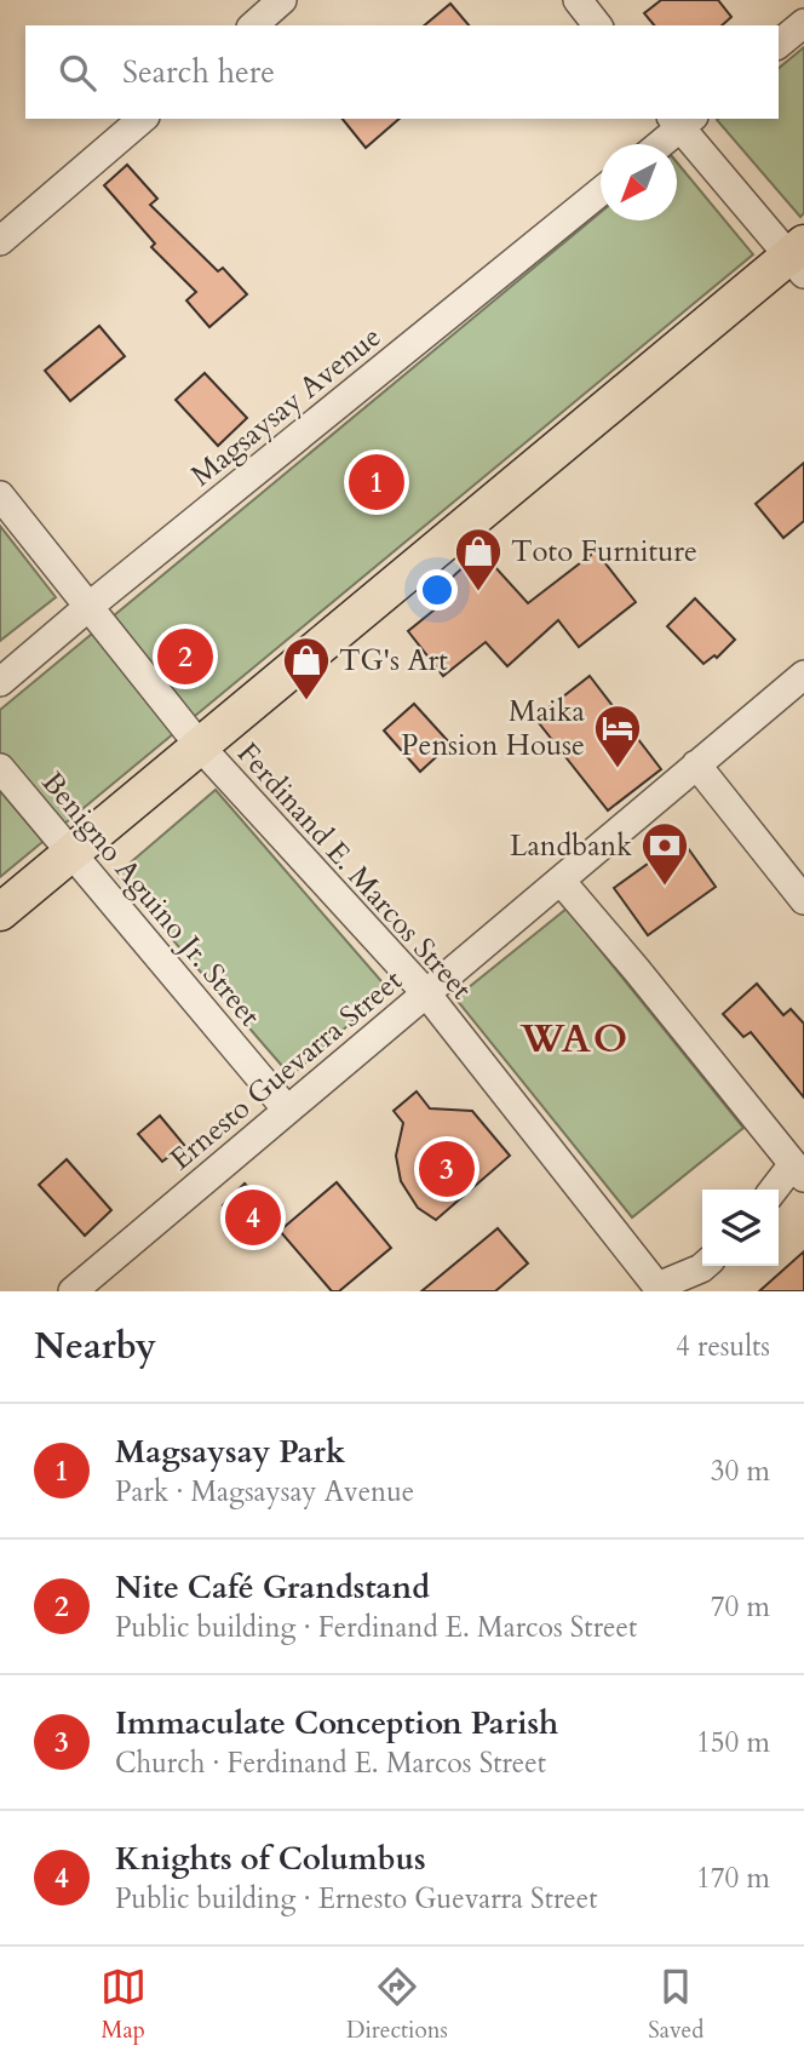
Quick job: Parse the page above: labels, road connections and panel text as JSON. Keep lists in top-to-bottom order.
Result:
{
  "streets": {
    "street": [
      "Magsaysay Avenue",
      "Ferdinand E. Marcos Street",
      "Benigno Aguino Jr. Street",
      "Ernesto Guevarra Street"
    ]
  },
  "crossings": [
    ["Magsaysay Avenue", "Ferdinand E. Marcos Street"],
    ["Ferdinand E. Marcos Street", "Ernesto Guevarra Street"],
    ["Benigno Aguino Jr. Street", "Ernesto Guevarra Street"]
  ],
  "districts": ["WAO"],
  "places": {
    "shop": ["Toto Furniture", "TG's Art"],
    "hotel": ["Maika Pension House"],
    "bank": ["Landbank"]
  },
  "north": "bottom left",
  "page": {
    "search": "Search here",
    "pins": [
      "1",
      "2",
      "3",
      "4"
    ],
    "heading": ["Nearby", "4 results"],
    "list": [
      {
        "mark": "1",
        "name": "Magsaysay Park",
        "note": "Park · Magsaysay Avenue",
        "value": "30 m"
      },
      {
        "mark": "2",
        "name": "Nite Café Grandstand",
        "note": "Public building · Ferdinand E. Marcos Street",
        "value": "70 m"
      },
      {
        "mark": "3",
        "name": "Immaculate Conception Parish",
        "note": "Church · Ferdinand E. Marcos Street",
        "value": "150 m"
      },
      {
        "mark": "4",
        "name": "Knights of Columbus",
        "note": "Public building · Ernesto Guevarra Street",
        "value": "170 m"
      }
    ],
    "nav": ["Map", "Directions", "Saved"]
  }
}
